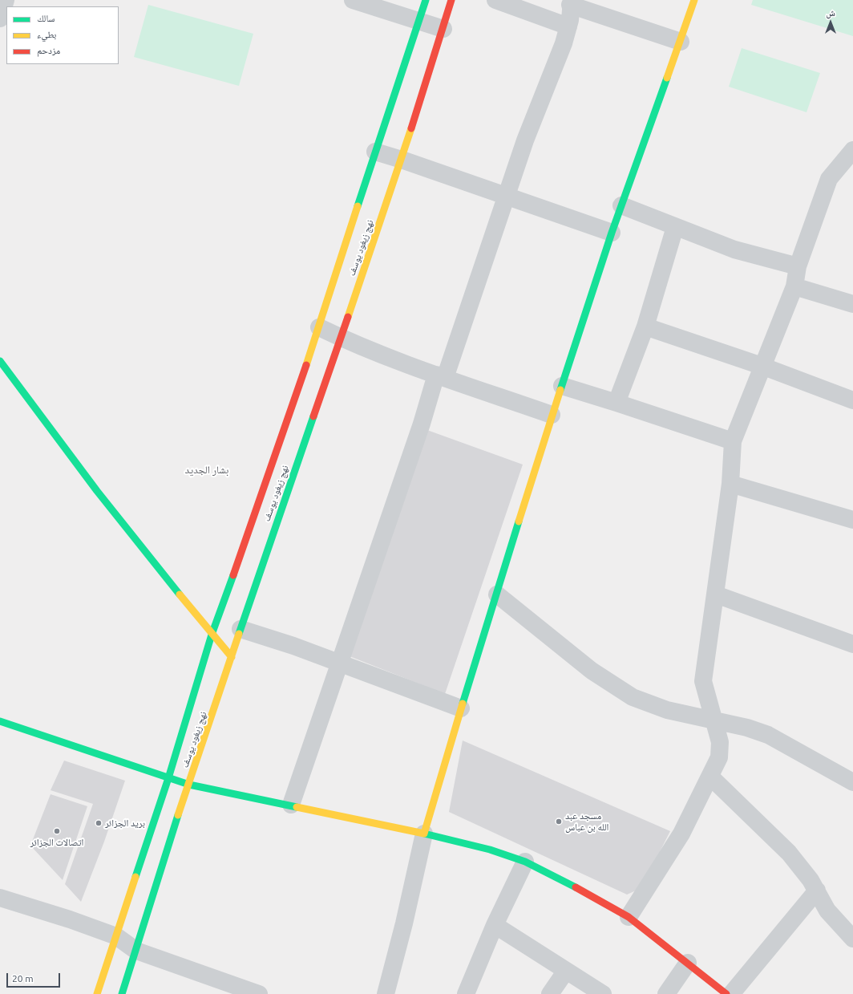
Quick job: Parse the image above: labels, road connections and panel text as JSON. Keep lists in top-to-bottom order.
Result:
{
  "streets": {
    "main road": ["نهج زيغود يوسف"]
  },
  "districts": ["بشار الجديد"],
  "places": ["مسجد عبد الله بن عباس", "بريد الجزائر", "اتصالات الجزائر"],
  "legend": ["سالك", "بطيء", "مزدحم"],
  "scale_bar": "20 m",
  "north": "top"
}
